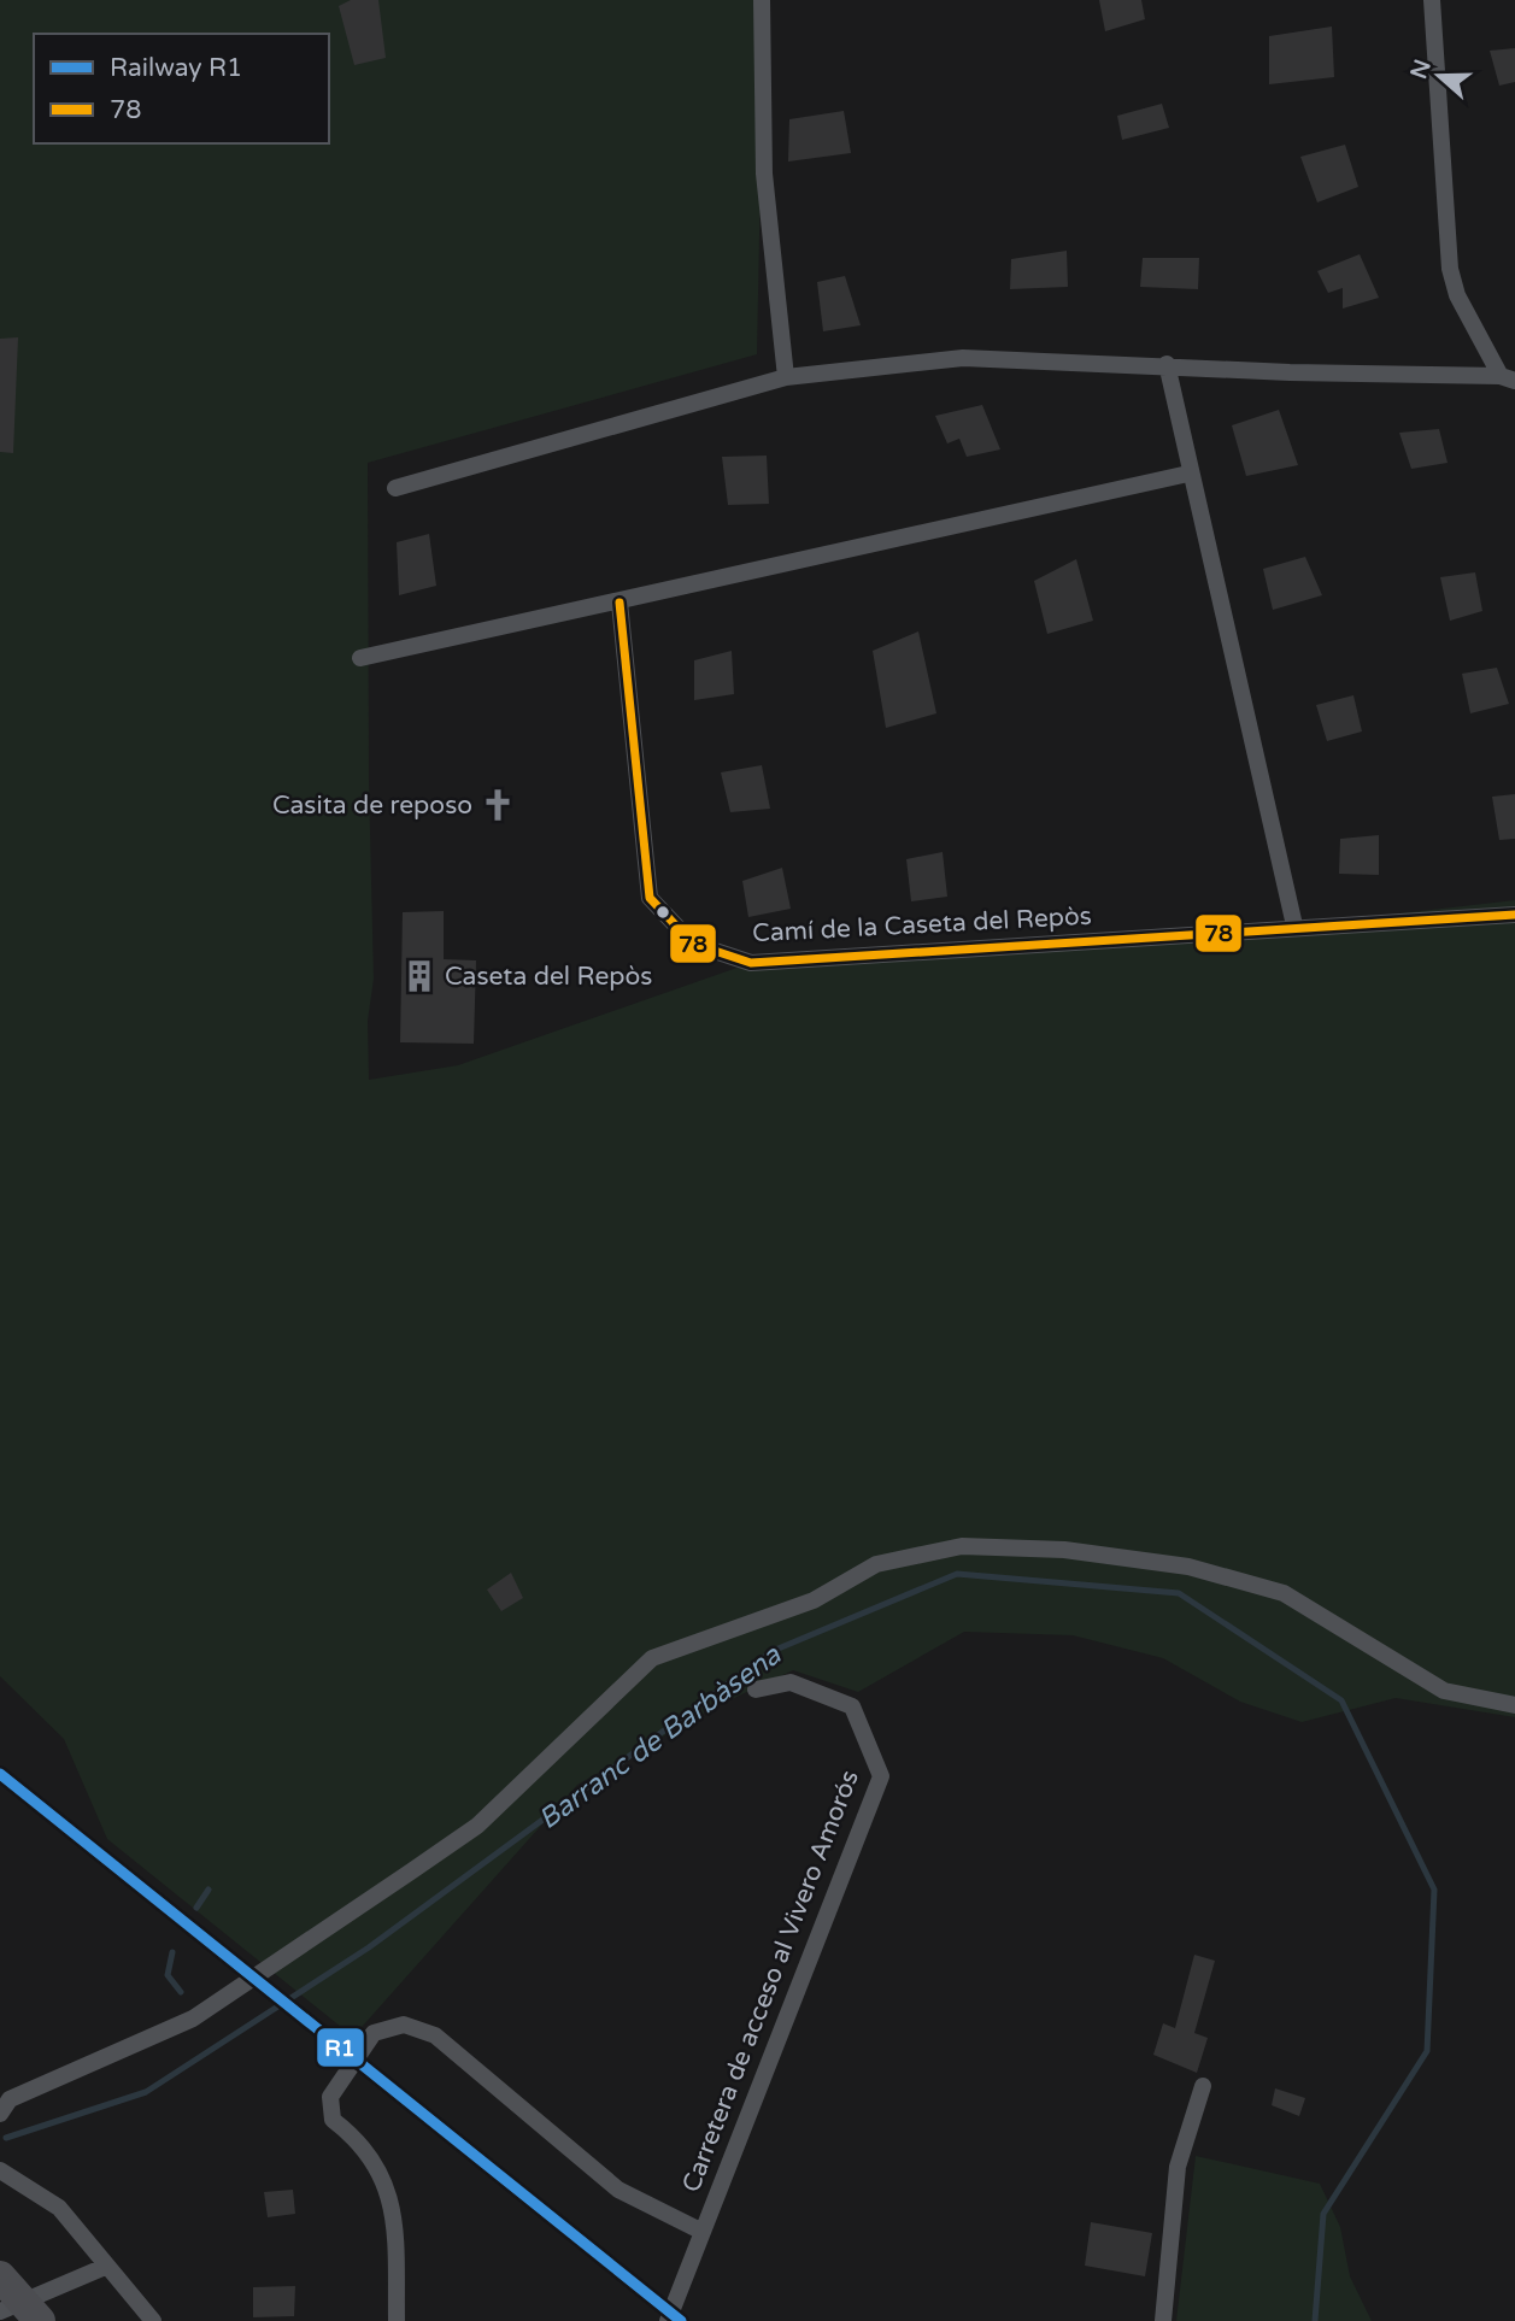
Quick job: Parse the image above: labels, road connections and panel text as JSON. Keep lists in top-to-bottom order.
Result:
{
  "streets": {
    "street": ["Camí de la Caseta del Repòs", "Carretera de acceso al Vivero Amorós"]
  },
  "water": ["Barranc de Barbàsena"],
  "places": {
    "church": ["Casita de reposo"],
    "building": ["Caseta del Repòs"]
  },
  "lines": ["transit line 78", "rail line R1"],
  "legend": ["Railway R1", "78"],
  "north": "left"
}
